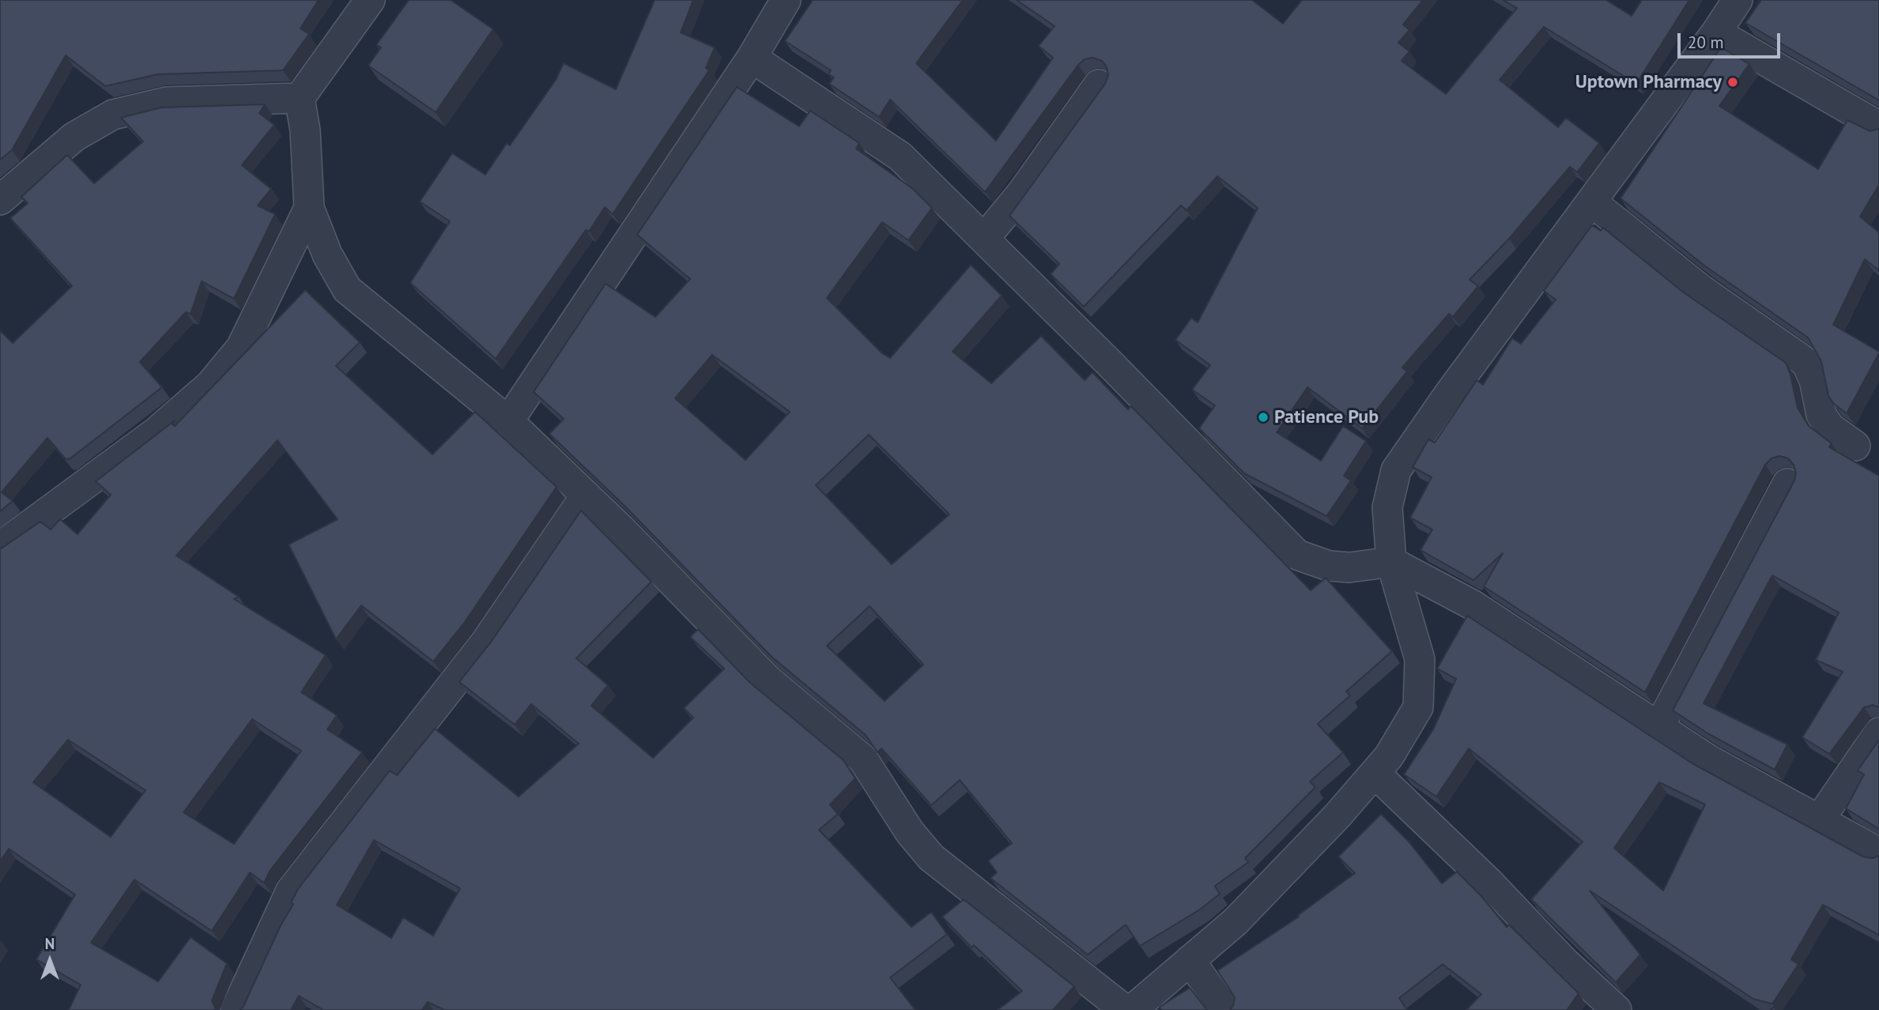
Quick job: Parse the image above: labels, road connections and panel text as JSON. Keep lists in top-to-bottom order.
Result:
{
  "places": ["Uptown Pharmacy", "Patience Pub"],
  "scale_bar": "20 m",
  "north": "top"
}
